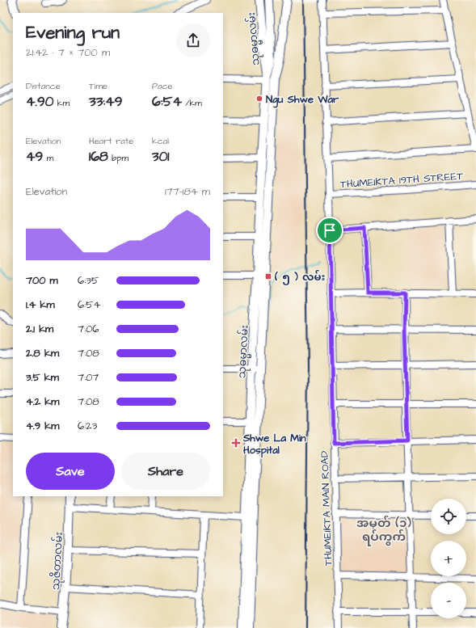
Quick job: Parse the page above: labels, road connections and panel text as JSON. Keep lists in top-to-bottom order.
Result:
{
  "streets": {
    "main road": ["သုဓမ္မာလမ်း", "သုဇိတာလမ်း"],
    "street": ["THUMEIKTA 19TH STREET", "THUMEIKTA MAIN ROAD"]
  },
  "crossings": [
    ["THUMEIKTA 19TH STREET", "THUMEIKTA MAIN ROAD"]
  ],
  "districts": ["အမှတ် (၁) ရပ်ကွက်"],
  "places": {
    "other": ["Ngu Shwe War"],
    "transit": ["( ၅ ) လမ်း"],
    "health": ["Shwe La Min Hospital"]
  },
  "page": {
    "heading": ["Evening run", "21:42 · 7 × 700 m"],
    "stats": [
      ["Distance", "4.90 km"],
      ["Time", "33:49"],
      ["Pace", "6:54 /km"],
      ["Elevation", "49 m"],
      ["Heart rate", "168 bpm"],
      ["kcal", "301"]
    ],
    "chart": ["Elevation", "177–184 m"],
    "list": [
      {
        "name": "700 m",
        "note": "6:35"
      },
      {
        "name": "1.4 km",
        "note": "6:54"
      },
      {
        "name": "2.1 km",
        "note": "7:06"
      },
      {
        "name": "2.8 km",
        "note": "7:08"
      },
      {
        "name": "3.5 km",
        "note": "7:07"
      },
      {
        "name": "4.2 km",
        "note": "7:08"
      },
      {
        "name": "4.9 km",
        "note": "6:23"
      }
    ],
    "buttons": ["Save", "Share"],
    "map_buttons": ["+", "−"]
  }
}
